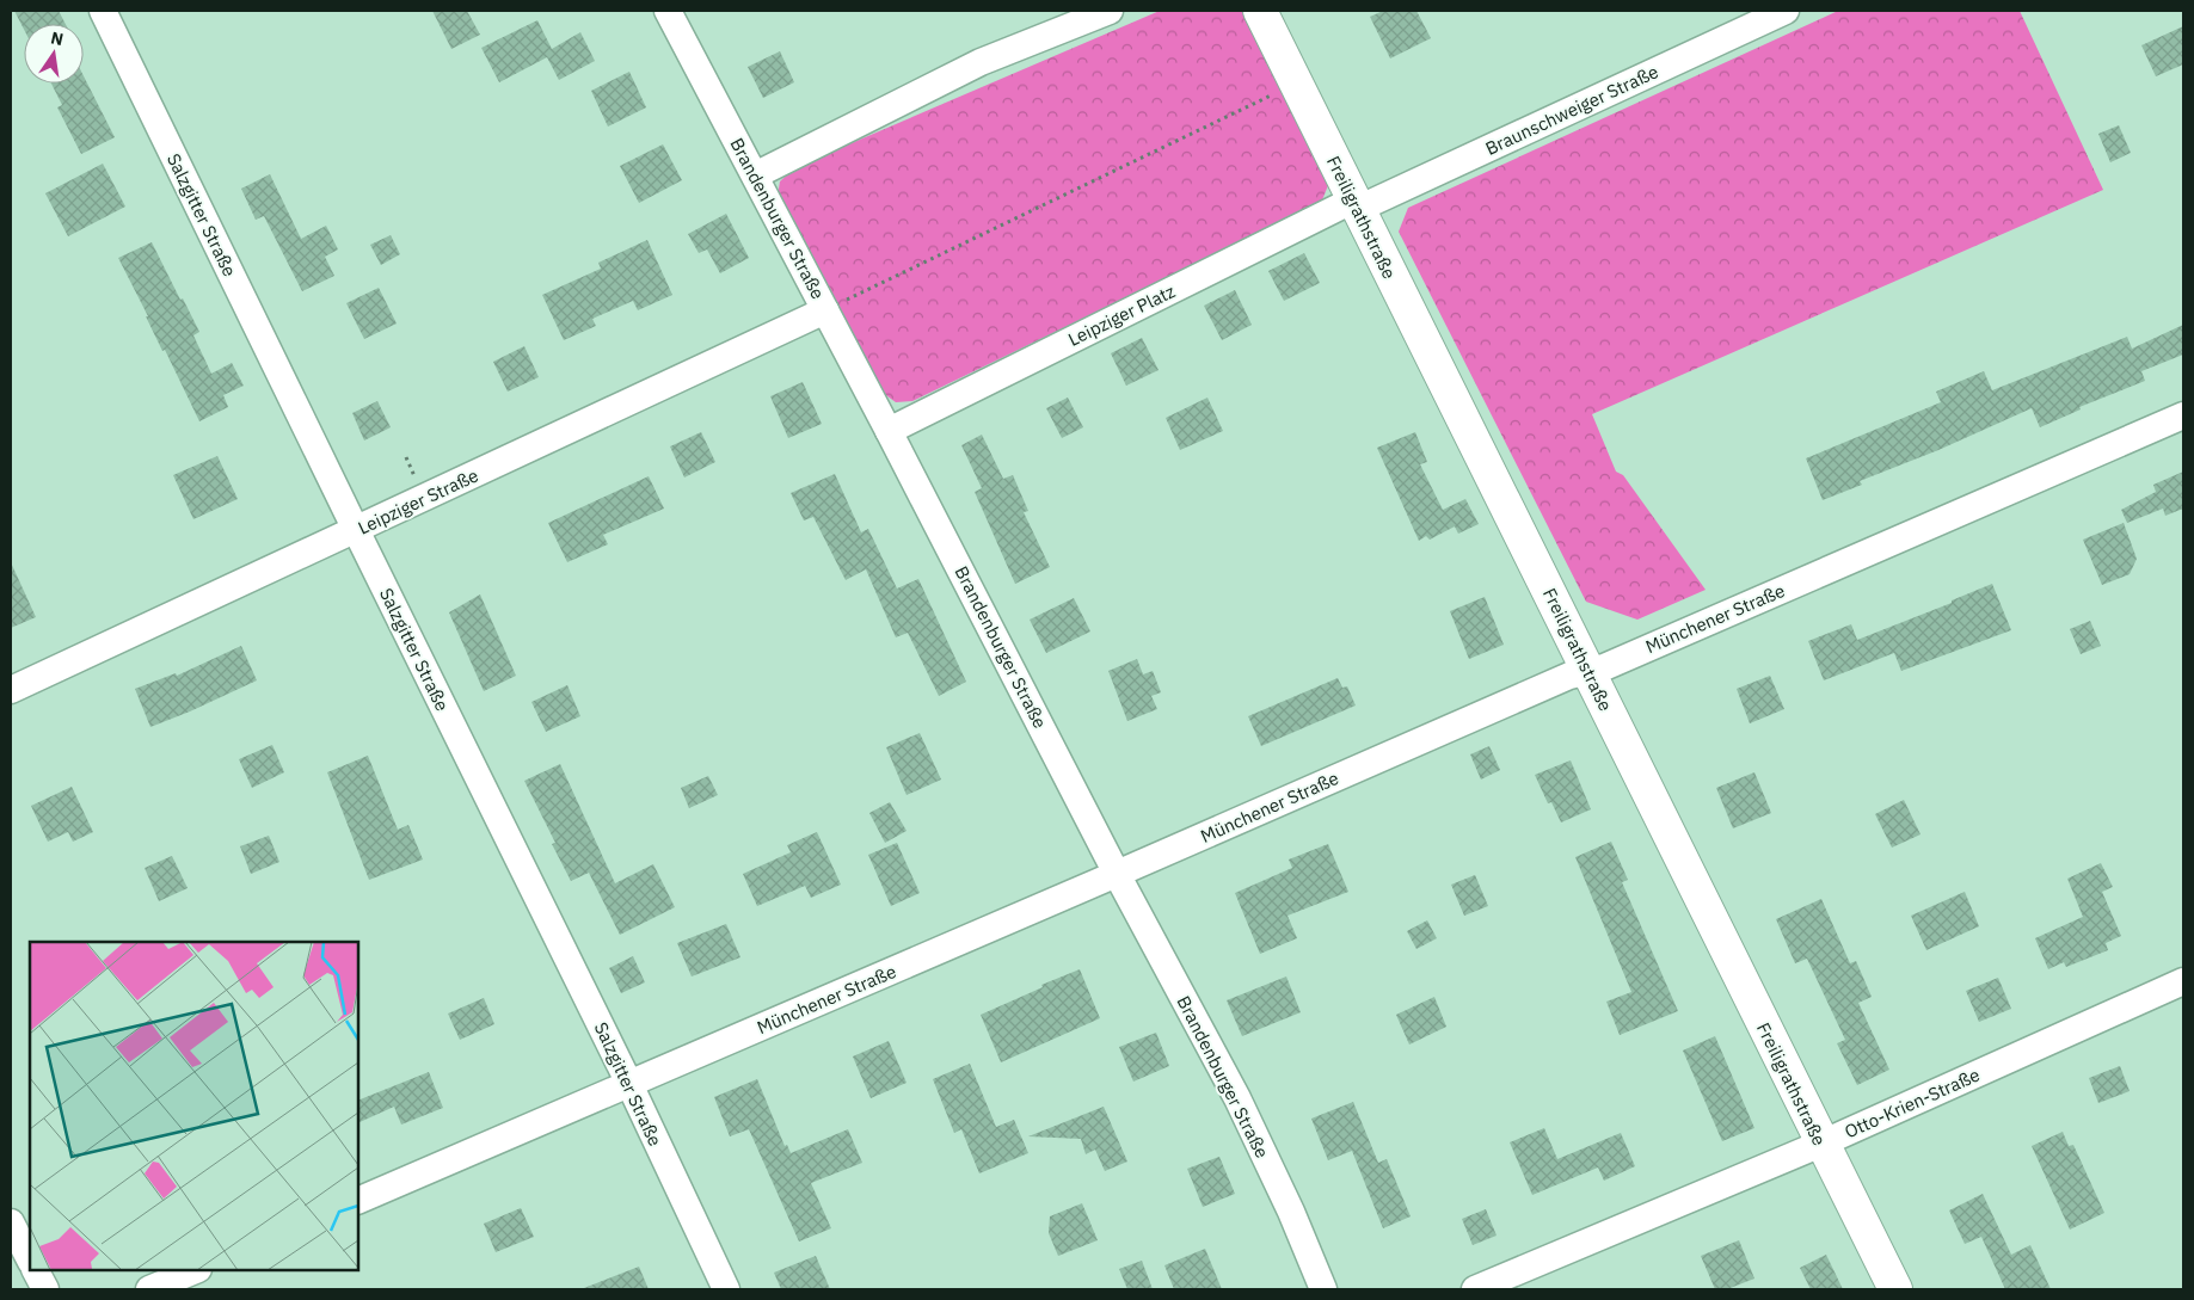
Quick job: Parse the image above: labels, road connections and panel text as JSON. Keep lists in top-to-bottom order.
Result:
{
  "streets": {
    "street": [
      "Braunschweiger Straße",
      "Salzgitter Straße",
      "Freiligrathstraße",
      "Brandenburger Straße",
      "Leipziger Platz",
      "Leipziger Straße",
      "Münchener Straße",
      "Otto-Krien-Straße"
    ]
  },
  "crossings": [
    ["Braunschweiger Straße", "Freiligrathstraße"],
    ["Braunschweiger Straße", "Leipziger Platz"],
    ["Salzgitter Straße", "Leipziger Straße"],
    ["Salzgitter Straße", "Münchener Straße"],
    ["Freiligrathstraße", "Leipziger Platz"],
    ["Freiligrathstraße", "Münchener Straße"],
    ["Freiligrathstraße", "Otto-Krien-Straße"],
    ["Brandenburger Straße", "Leipziger Platz"],
    ["Brandenburger Straße", "Leipziger Straße"],
    ["Brandenburger Straße", "Münchener Straße"]
  ],
  "north": "top"
}
